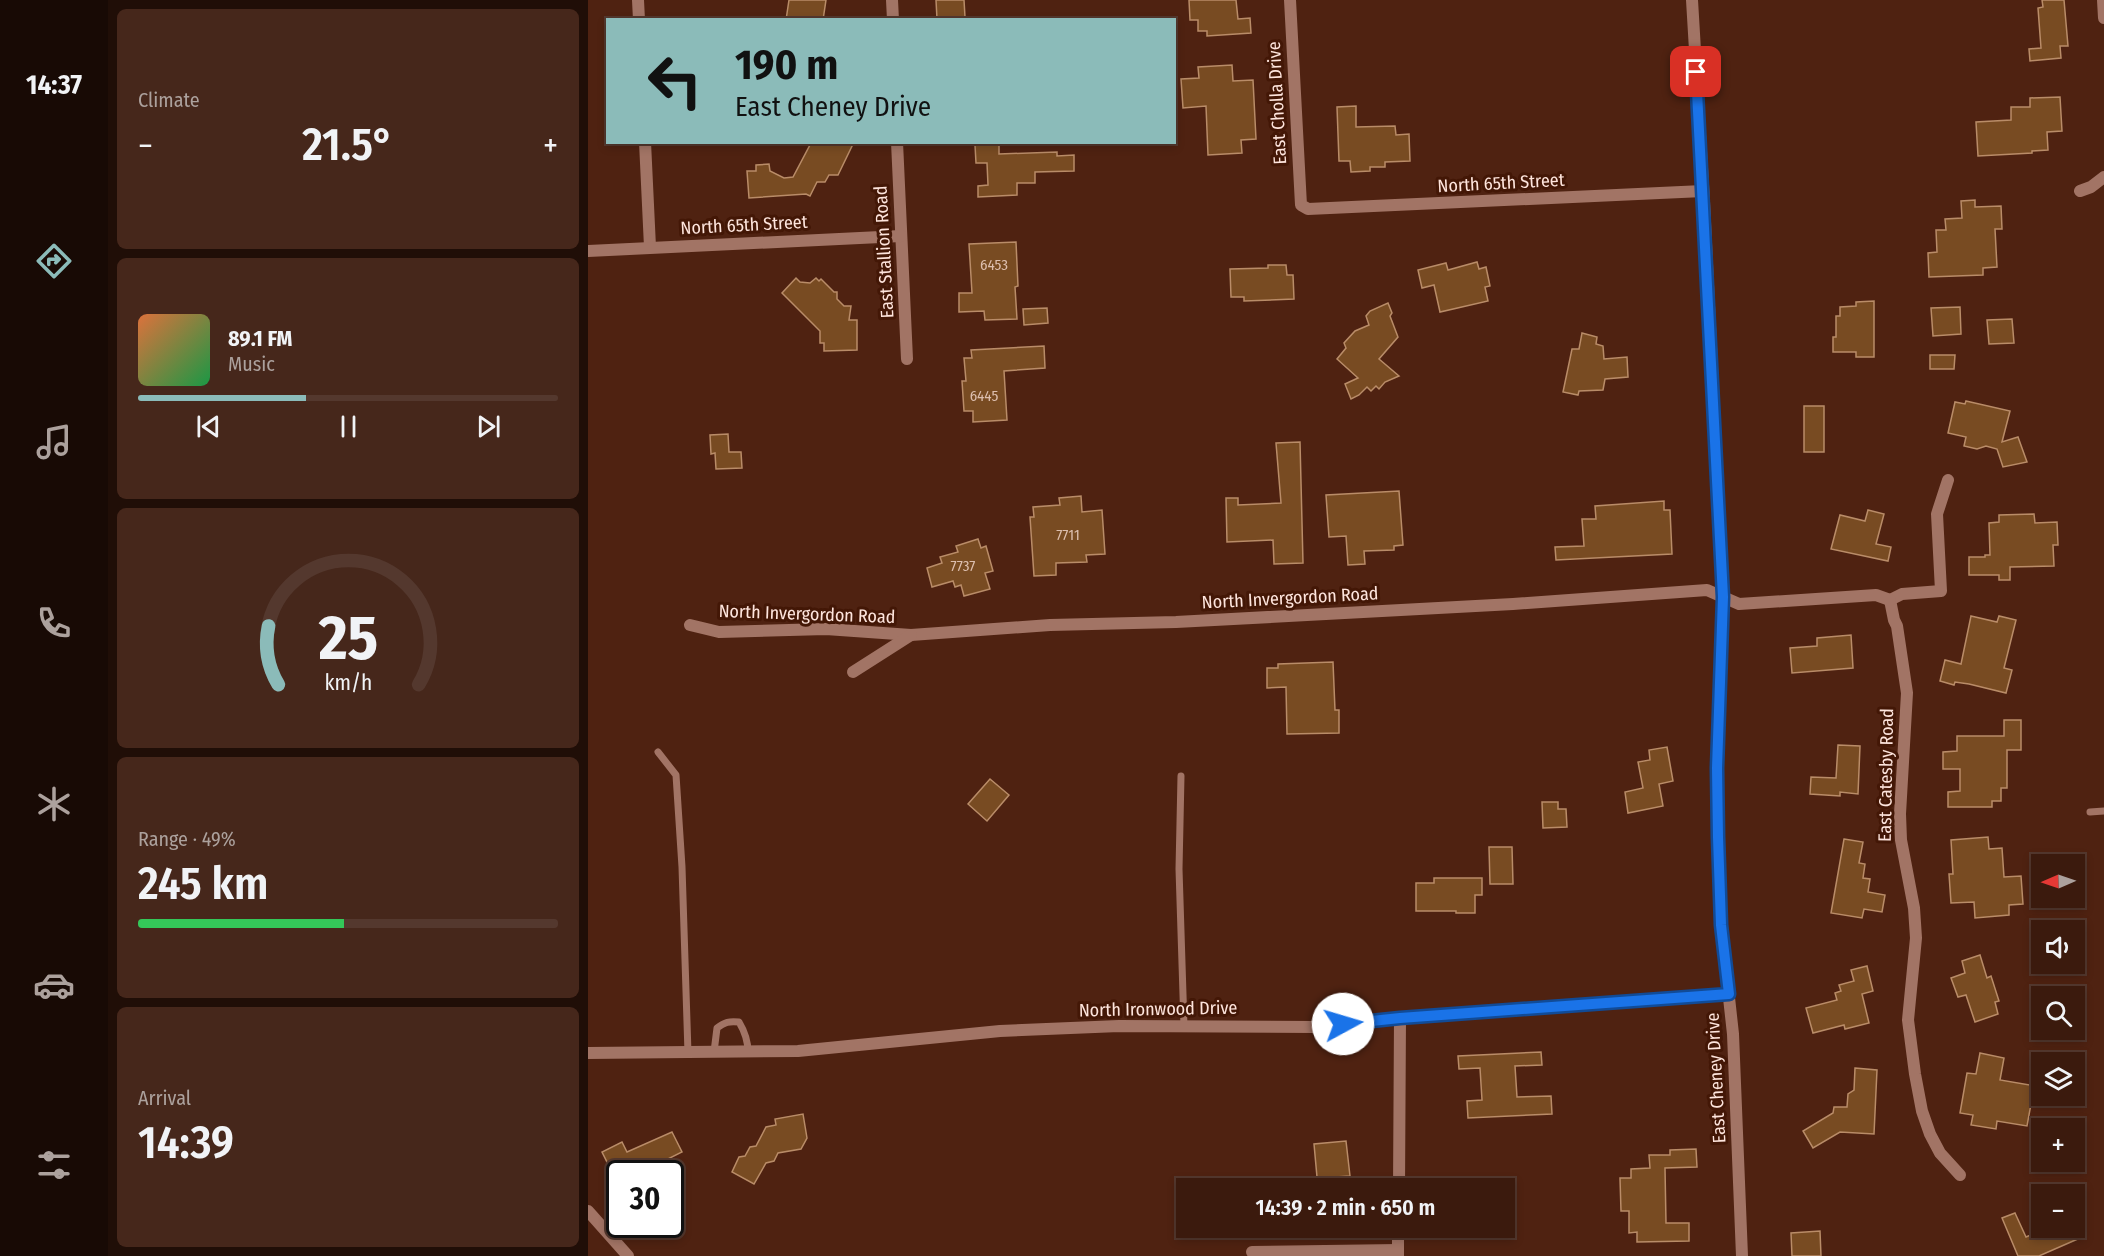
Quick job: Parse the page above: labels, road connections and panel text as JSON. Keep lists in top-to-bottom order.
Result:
{
  "streets": {
    "street": [
      "East Cholla Drive",
      "North 65th Street",
      "East Stallion Road",
      "North Invergordon Road",
      "East Catesby Road",
      "North Ironwood Drive",
      "East Cheney Drive"
    ]
  },
  "crossings": [
    ["East Cholla Drive", "North 65th Street"],
    ["North 65th Street", "East Stallion Road"],
    ["North 65th Street", "East Cheney Drive"],
    ["North Invergordon Road", "East Catesby Road"],
    ["North Invergordon Road", "East Cheney Drive"],
    ["North Ironwood Drive", "East Cheney Drive"]
  ],
  "house_numbers": [
    "6453",
    "6445",
    "7711",
    "7737"
  ],
  "north": "left",
  "page": {
    "tabs": "14:37",
    "tile": [
      "Climate",
      ["Range · 49%", "245 km"],
      ["Arrival", "14:39"]
    ],
    "turn": ["190 m", "East Cheney Drive"],
    "heat": ["−", "21.5°", "+"],
    "song": ["89.1 FM", "Music"],
    "map_buttons": ["+", "−"],
    "limit": "30",
    "trip": "14:39 · 2 min · 650 m",
    "gauge": ["25", "km/h"]
  }
}
